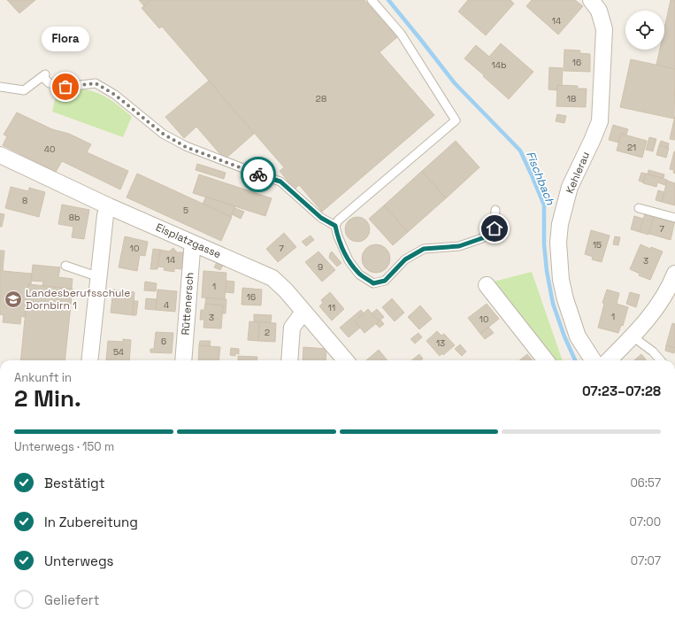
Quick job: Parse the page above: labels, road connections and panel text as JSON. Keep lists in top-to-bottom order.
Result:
{
  "streets": {
    "street": ["Kehlerau", "Eisplatzgasse", "Rüttenersch"]
  },
  "crossings": [
    ["Eisplatzgasse", "Rüttenersch"]
  ],
  "water": ["Fischbach"],
  "places": {
    "other": ["Flora"],
    "school or university": ["Landesberufsschule Dornbirn 1"]
  },
  "house_numbers": [
    "14",
    "16",
    "14b",
    "28",
    "18",
    "21",
    "40",
    "8",
    "5",
    "8b",
    "7",
    "15",
    "10",
    "7",
    "14",
    "3",
    "9",
    "1",
    "16",
    "4",
    "11",
    "1",
    "3",
    "10",
    "2",
    "6",
    "13",
    "54"
  ],
  "page": {
    "bubble": "Flora",
    "heading": ["2 Min.", "Ankunft in", "07:23–07:28"],
    "bar": "Unterwegs · 150 m",
    "list": [
      ["Bestätigt", "06:57"],
      ["In Zubereitung", "07:00"],
      ["Unterwegs", "07:07"],
      "Geliefert"
    ]
  }
}
